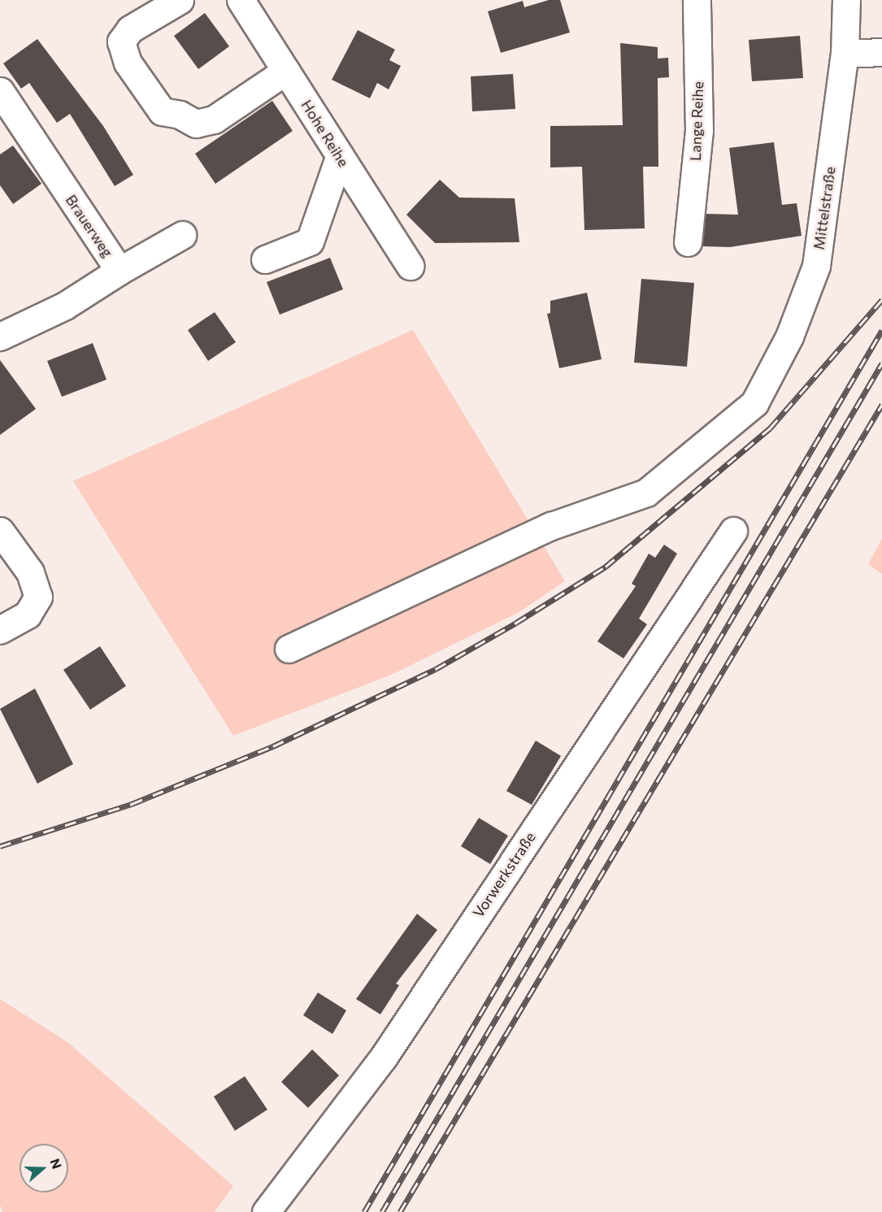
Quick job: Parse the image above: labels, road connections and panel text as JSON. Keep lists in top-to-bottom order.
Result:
{
  "streets": {
    "street": [
      "Lange Reihe",
      "Hohe Reihe",
      "Mittelstraße",
      "Brauerweg",
      "Vorwerkstraße"
    ]
  },
  "north": "right"
}
